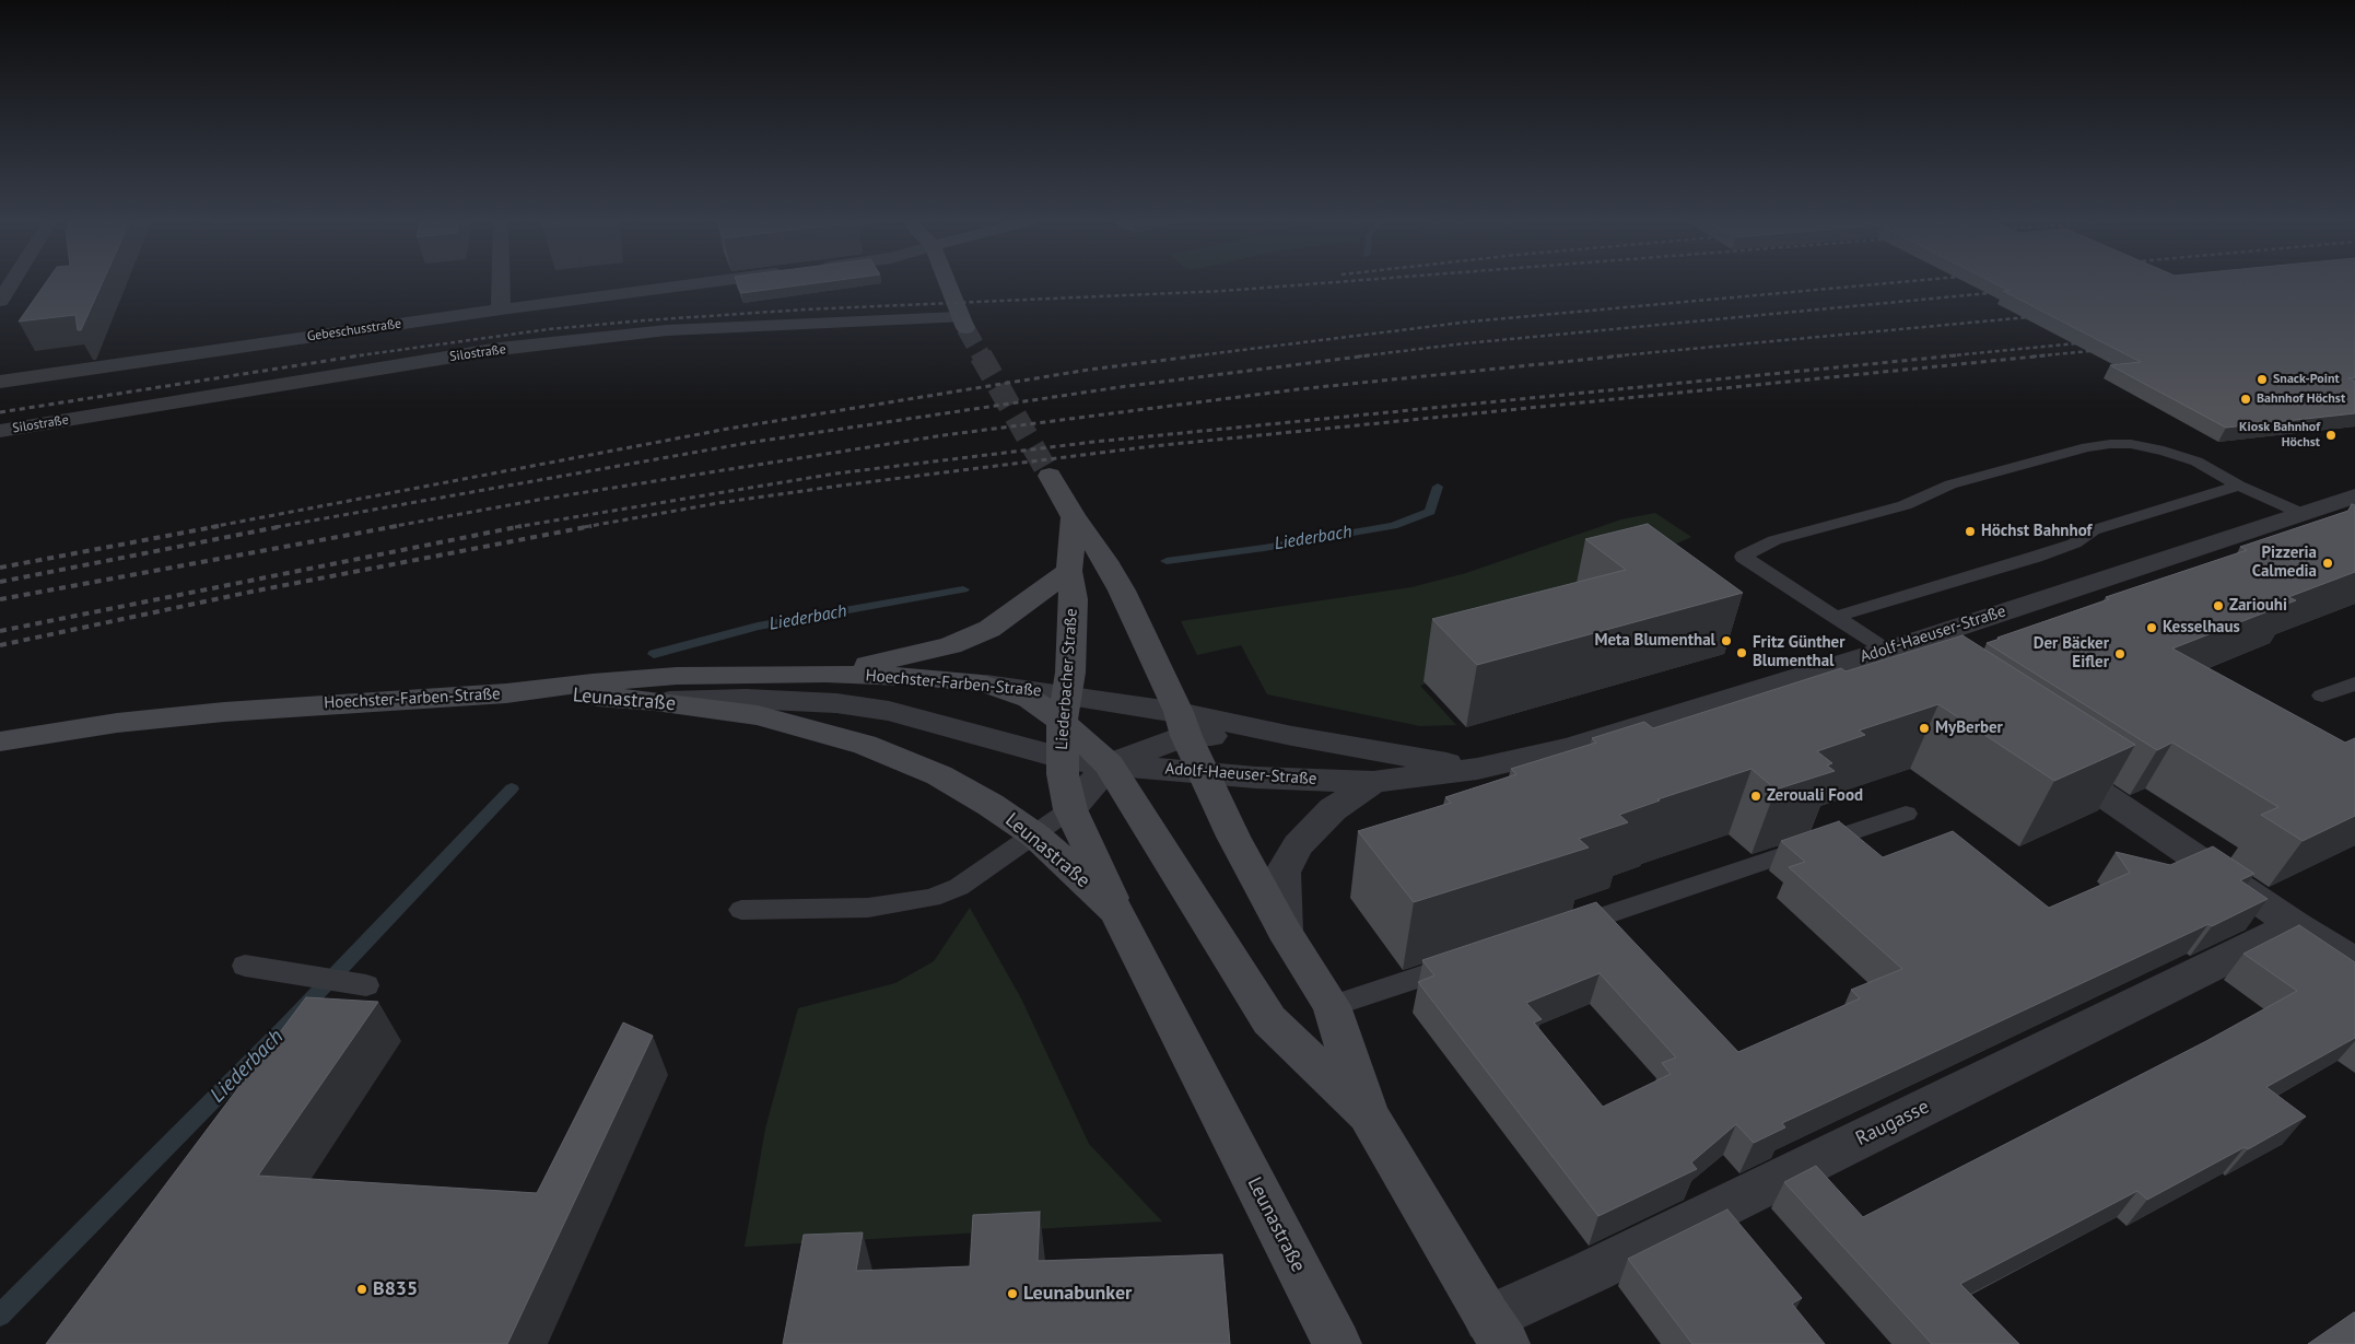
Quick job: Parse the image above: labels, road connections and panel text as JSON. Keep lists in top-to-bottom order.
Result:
{
  "streets": {
    "main road": ["Liederbacher Straße", "Hoechster-Farben-Straße", "Leunastraße"],
    "street": [
      "Gebeschusstraße",
      "Silostraße",
      "Adolf-Haeuser-Straße",
      "Raugasse"
    ]
  },
  "crossings": [
    ["Adolf-Haeuser-Straße", "Liederbacher Straße"],
    ["Adolf-Haeuser-Straße", "Hoechster-Farben-Straße"],
    ["Liederbacher Straße", "Hoechster-Farben-Straße"],
    ["Liederbacher Straße", "Leunastraße"],
    ["Hoechster-Farben-Straße", "Leunastraße"]
  ],
  "water": ["Liederbach"],
  "places": [
    "Snack-Point",
    "Bahnhof Höchst",
    "Kiosk Bahnhof Höchst",
    "Höchst Bahnhof",
    "Pizzeria Calmedia",
    "Zariouhi",
    "Kesselhaus",
    "Meta Blumenthal",
    "Fritz Günther Blumenthal",
    "Der Bäcker Eifler",
    "MyBerber",
    "Zerouali Food",
    "B835",
    "Leunabunker"
  ]
}
